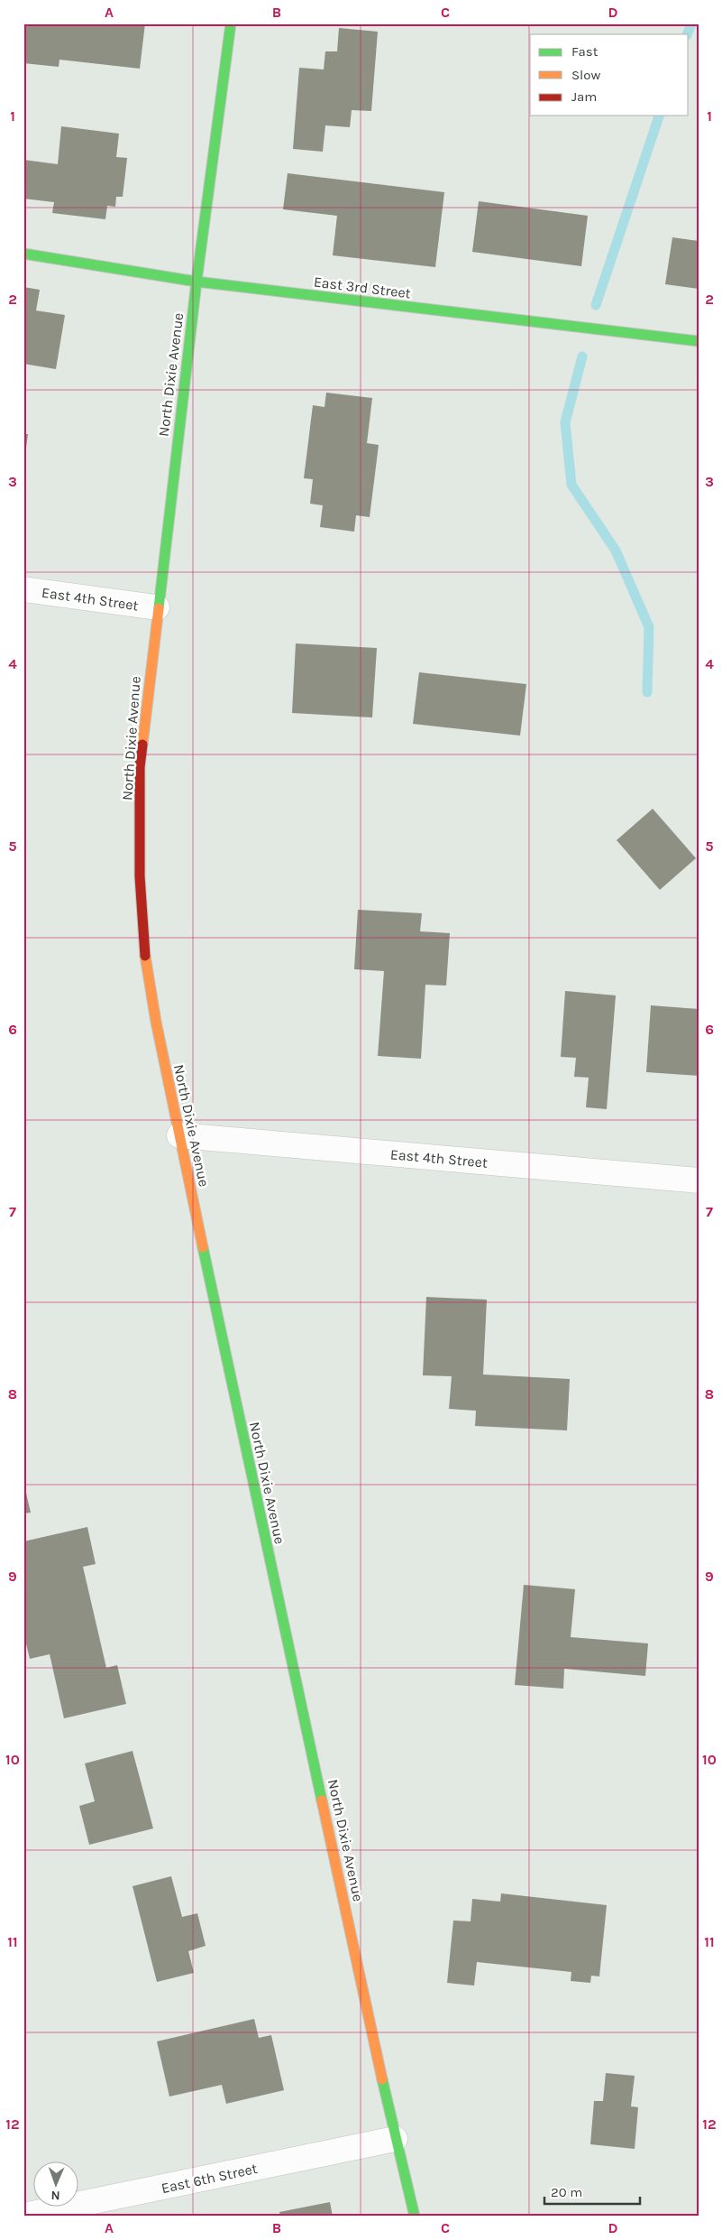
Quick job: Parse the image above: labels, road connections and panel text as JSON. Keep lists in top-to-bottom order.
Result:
{
  "streets": {
    "street": [
      "East 3rd Street",
      "North Dixie Avenue",
      "East 4th Street",
      "East 6th Street"
    ]
  },
  "crossings": [
    ["East 3rd Street", "North Dixie Avenue"],
    ["North Dixie Avenue", "East 4th Street"],
    ["North Dixie Avenue", "East 6th Street"]
  ],
  "legend": ["Fast", "Slow", "Jam"],
  "scale_bar": "20 m",
  "north": "bottom",
  "grid": {
    "columns": [
      "A",
      "B",
      "C",
      "D"
    ],
    "rows": [
      "1",
      "2",
      "3",
      "4",
      "5",
      "6",
      "7",
      "8",
      "9",
      "10",
      "11",
      "12"
    ]
  }
}
